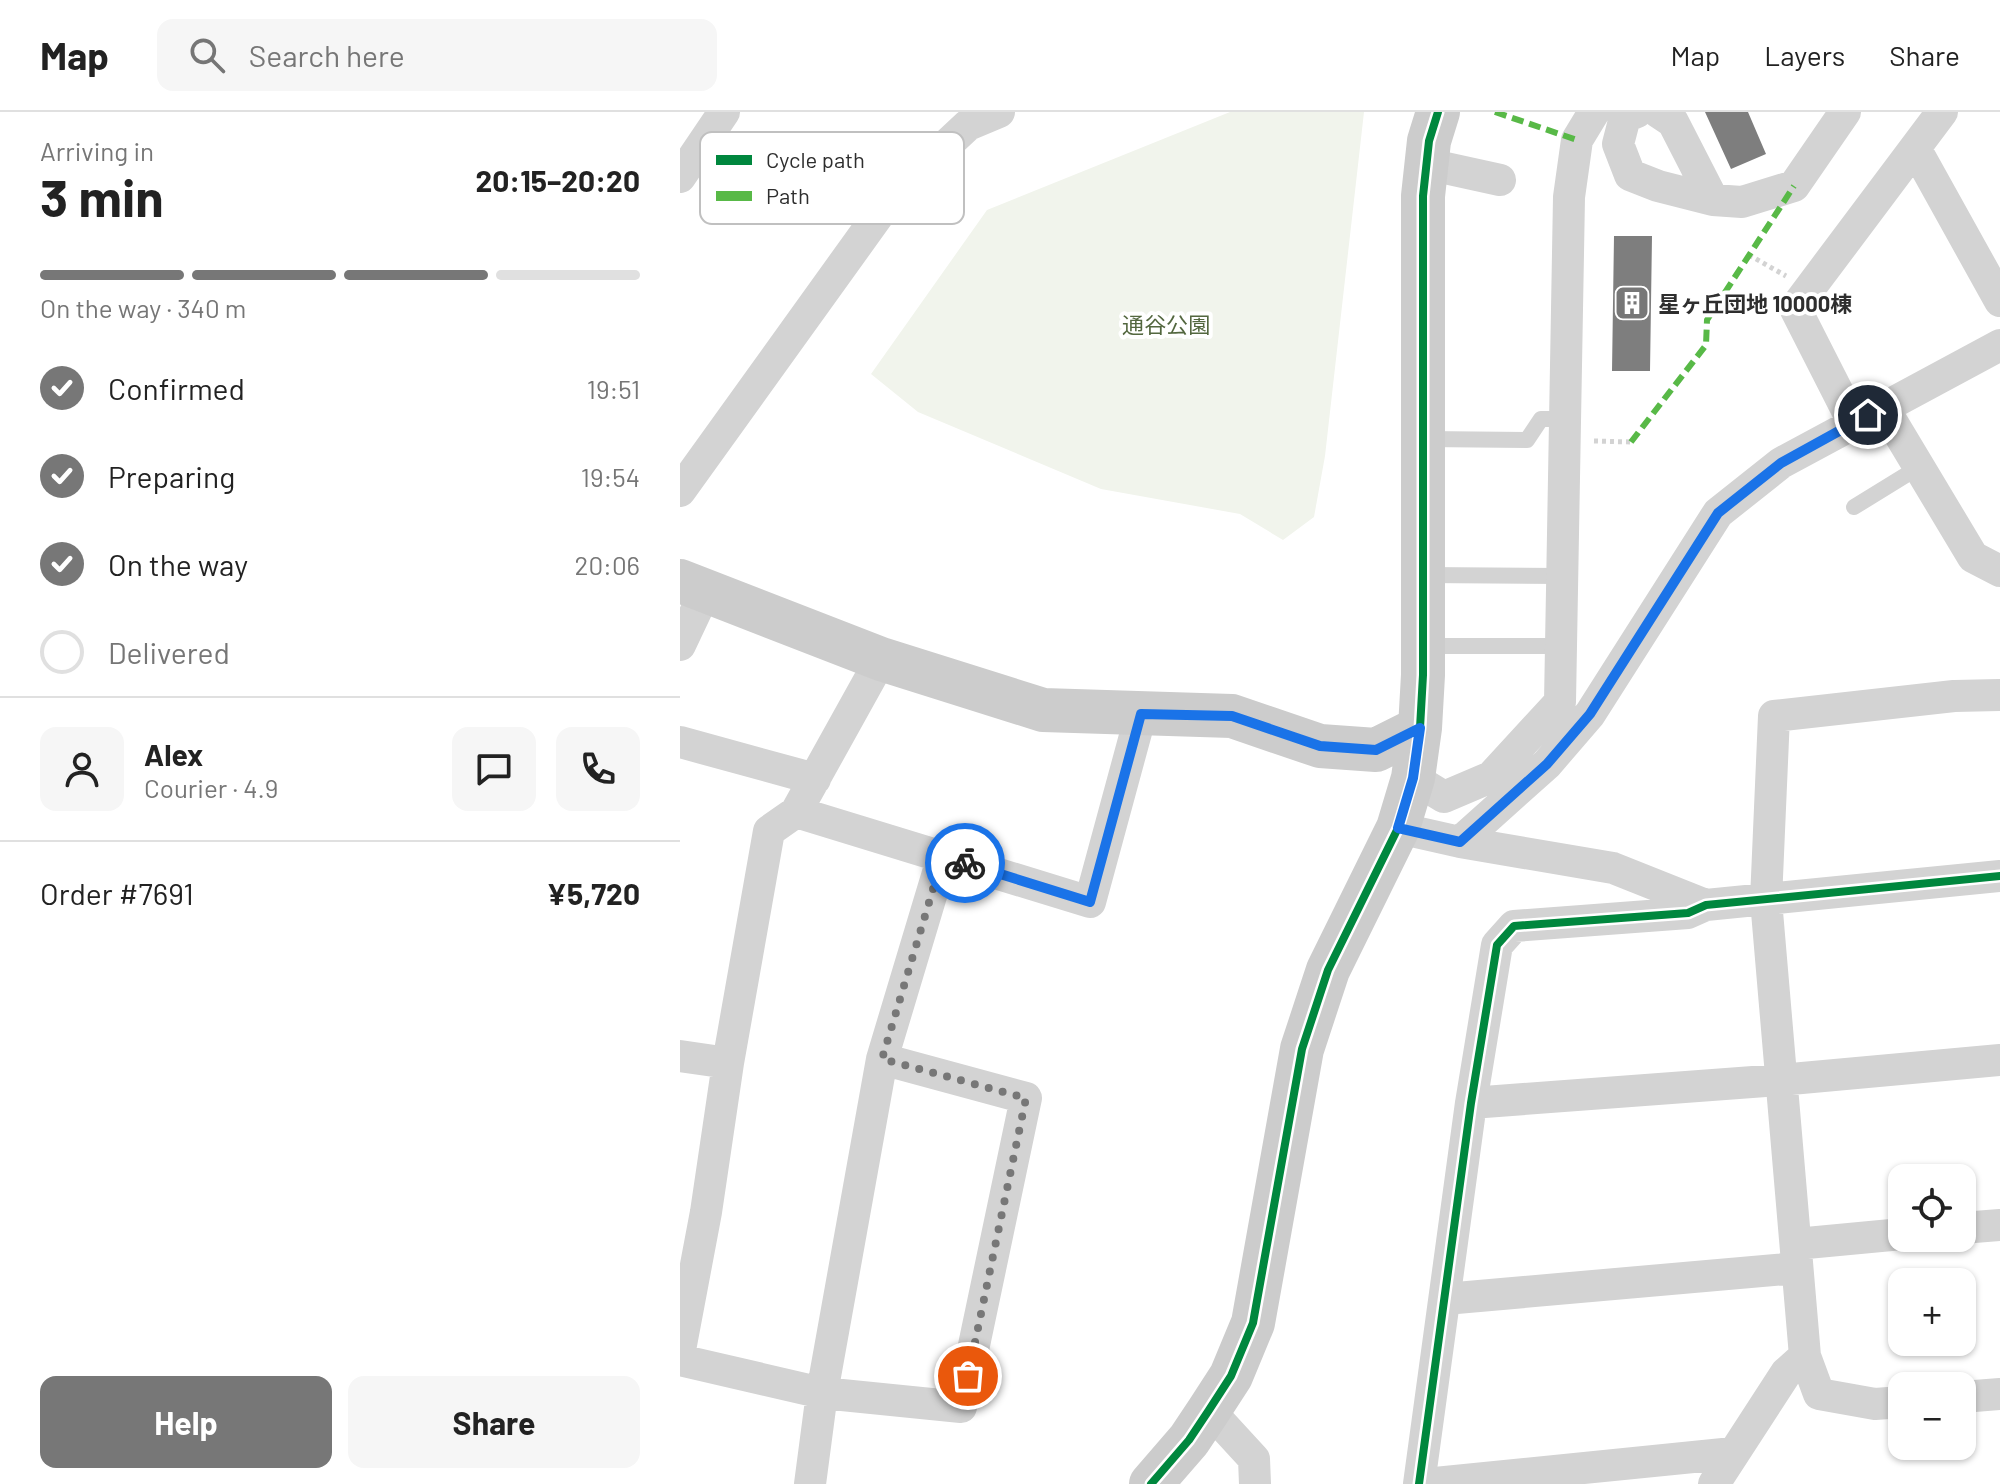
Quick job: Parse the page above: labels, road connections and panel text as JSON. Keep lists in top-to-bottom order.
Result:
{
  "parks": ["通谷公園"],
  "places": {
    "building": ["星ヶ丘団地 10000棟"]
  },
  "legend": ["Cycle path", "Path"],
  "page": {
    "header": "Map",
    "search": "Search here",
    "nav": ["Map", "Layers", "Share"],
    "heading": ["3 min", "Arriving in", "20:15–20:20"],
    "panel": [
      "Alex",
      "Courier · 4.9",
      "Order #7691",
      "¥5,720"
    ],
    "bar": "On the way · 340 m",
    "list": [
      ["Confirmed", "19:51"],
      ["Preparing", "19:54"],
      ["On the way", "20:06"],
      "Delivered"
    ],
    "map_buttons": ["+", "−"],
    "buttons": ["Help", "Share"]
  }
}
